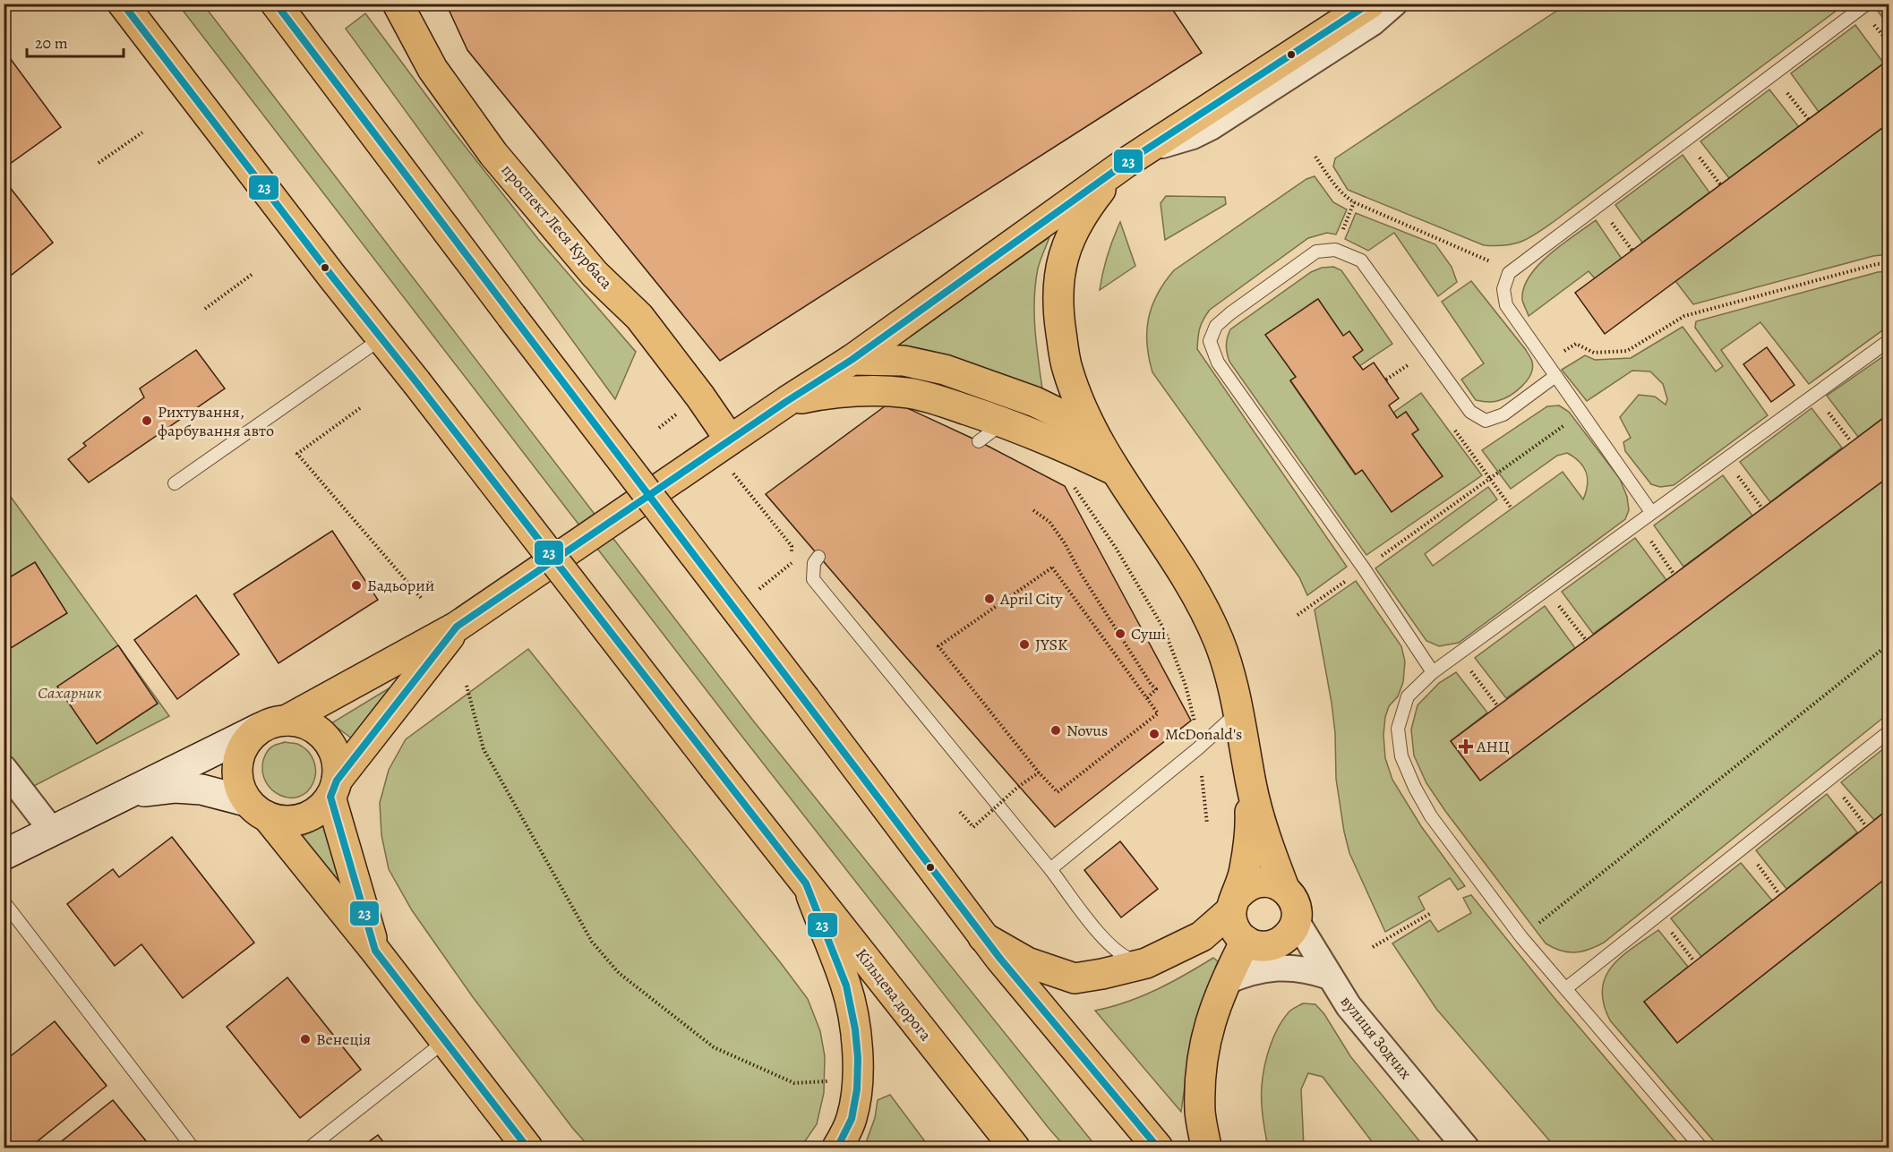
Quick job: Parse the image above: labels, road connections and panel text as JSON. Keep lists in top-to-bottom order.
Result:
{
  "streets": {
    "main road": ["проспект Леся Курбаса", "Кільцева дорога"],
    "street": ["вулиця Зодчих"]
  },
  "parks": ["Сахарник"],
  "places": {
    "other": [
      "Рихтування, фарбування авто",
      "Бадьорий",
      "April City",
      "Суші",
      "JYSK",
      "Novus",
      "McDonald's",
      "Венеція"
    ],
    "health": ["АНЦ"]
  },
  "lines": ["transit line 23"],
  "scale_bar": "20 m"
}
